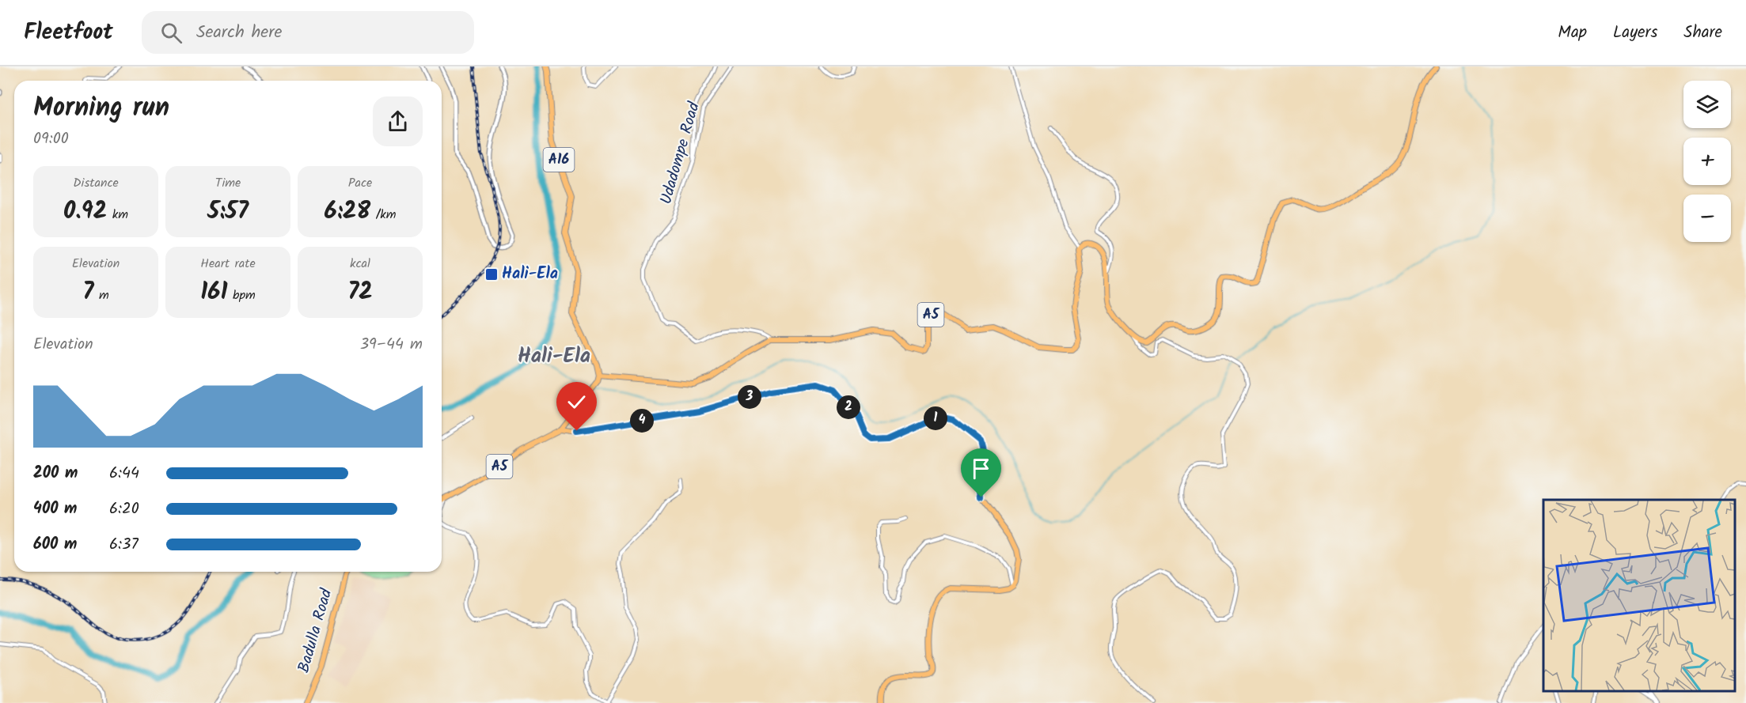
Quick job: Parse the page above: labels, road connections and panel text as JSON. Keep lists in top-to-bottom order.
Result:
{
  "streets": {
    "main road": ["A16", "A5", "Badulla Road"],
    "street": ["Udadompe Road"]
  },
  "crossings": [
    ["Udadompe Road", "A5"],
    ["A16", "A5"]
  ],
  "districts": ["Hali-Ela"],
  "places": {
    "transit": ["Hali-Ela"]
  },
  "page": {
    "header": "Fleetfoot",
    "search": "Search here",
    "nav": ["Map", "Layers", "Share"],
    "map_buttons": ["+", "−"],
    "heading": ["Morning run", "09:00"],
    "stats": [
      ["Distance", "0.92 km"],
      ["Time", "5:57"],
      ["Pace", "6:28 /km"],
      ["Elevation", "7 m"],
      ["Heart rate", "161 bpm"],
      ["kcal", "72"]
    ],
    "chart": ["Elevation", "39–44 m"],
    "pins": [
      "3",
      "2",
      "1",
      "4"
    ],
    "list": [
      {
        "name": "200 m",
        "note": "6:44"
      },
      {
        "name": "400 m",
        "note": "6:20"
      },
      {
        "name": "600 m",
        "note": "6:37"
      }
    ]
  }
}
